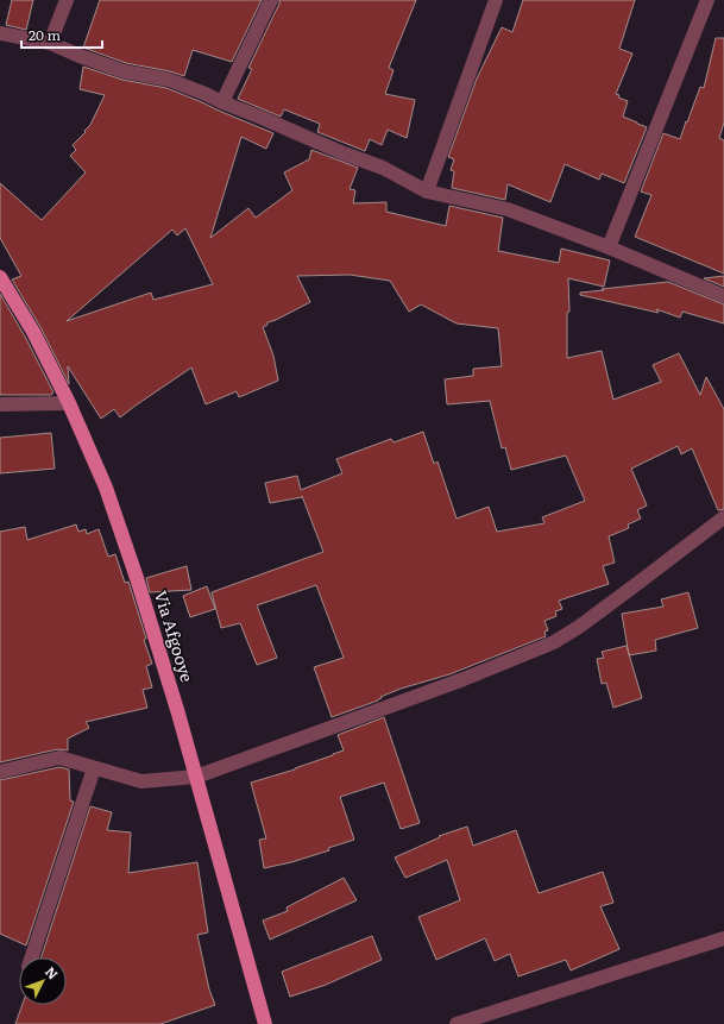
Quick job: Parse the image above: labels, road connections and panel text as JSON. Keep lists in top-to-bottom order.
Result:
{
  "streets": {
    "main road": ["Via Afgooye"]
  },
  "scale_bar": "20 m",
  "north": "top right"
}
